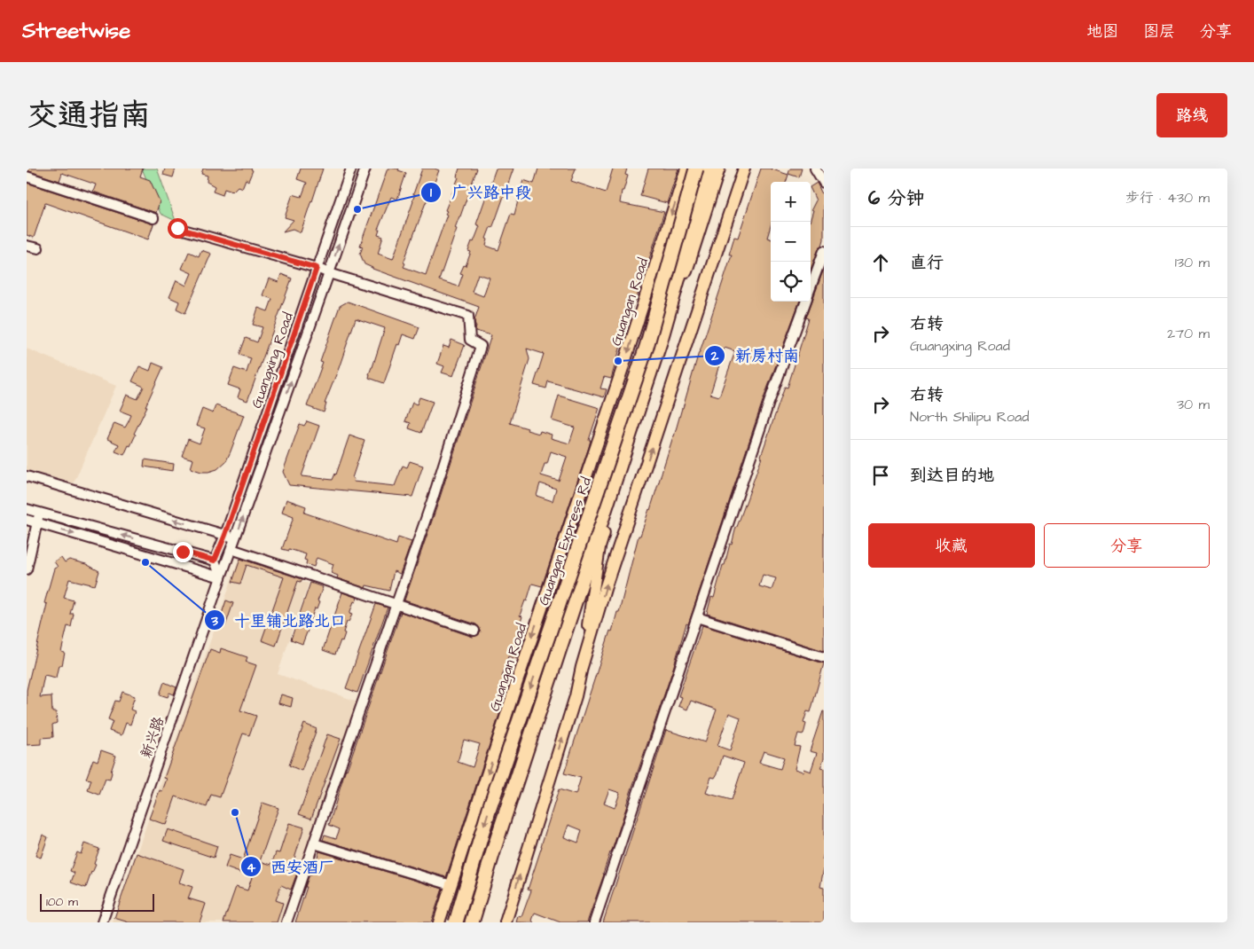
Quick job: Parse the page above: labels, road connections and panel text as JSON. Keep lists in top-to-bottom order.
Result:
{
  "streets": {
    "highway": ["Guangan Express Rd"],
    "main road": ["Guangan Road"],
    "street": ["Guangxing Road", "新兴路"]
  },
  "crossings": [
    ["Guangxing Road", "新兴路"]
  ],
  "places": [
    "广兴路中段",
    "新房村南",
    "十里铺北路北口",
    "西安酒厂"
  ],
  "scale_bar": "100 m",
  "page": {
    "header": "Streetwise",
    "nav": ["地图", "图层", "分享"],
    "title": "交通指南",
    "buttons": [
      "路线",
      ["收藏", "分享"]
    ],
    "heading": ["6 分钟", "步行 · 430 m"],
    "map_buttons": ["+", "−"],
    "list": [
      ["直行", "130 m"],
      ["右转", "Guangxing Road", "270 m"],
      ["右转", "North Shilipu Road", "30 m"],
      "到达目的地"
    ],
    "scale": "100 m"
  }
}
